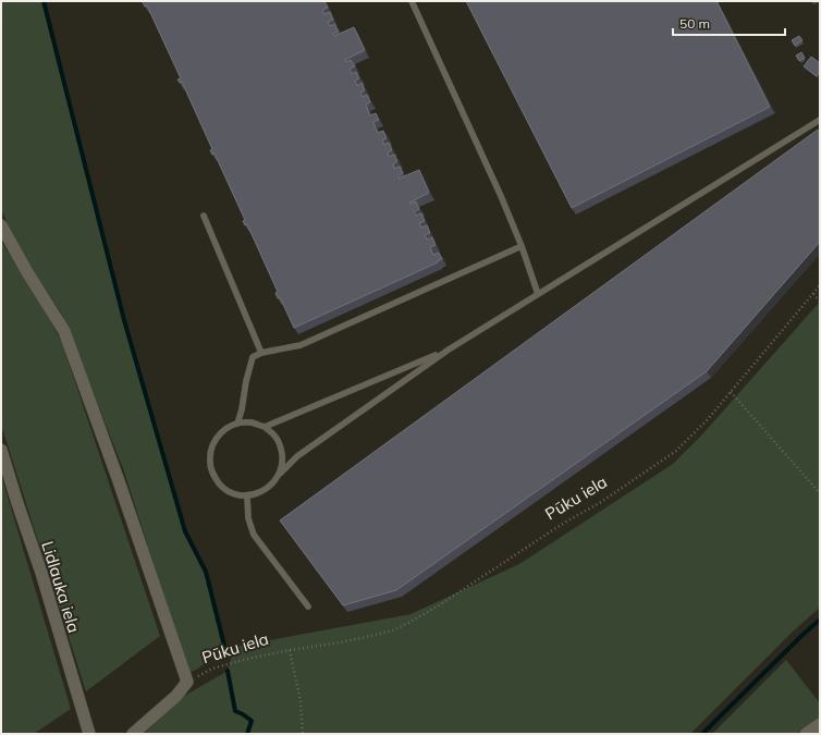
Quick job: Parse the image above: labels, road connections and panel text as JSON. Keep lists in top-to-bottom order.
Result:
{
  "streets": {
    "street": ["Pūku iela", "Lidlauka iela"]
  },
  "scale_bar": "50 m"
}
